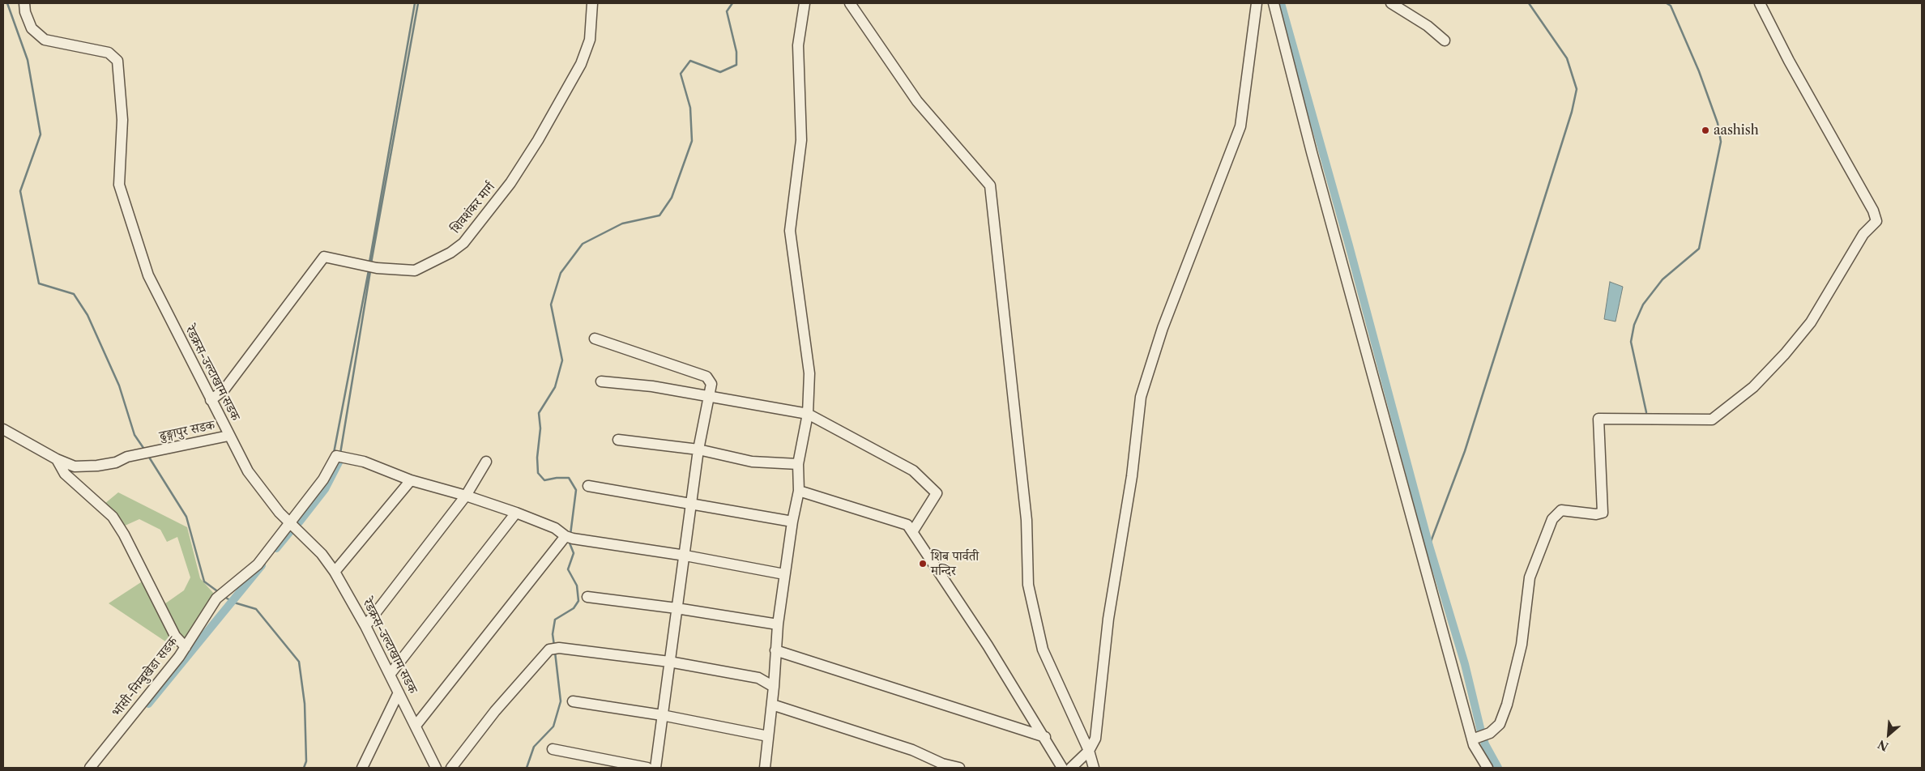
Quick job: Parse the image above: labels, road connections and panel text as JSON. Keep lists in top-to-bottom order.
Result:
{
  "streets": {
    "street": [
      "शिवशंकर मार्ग",
      "रेडक्रस-उल्टाखाम सडक",
      "ढुङ्गापुर सडक",
      "भांसी-निम्बुखेडा सडक"
    ]
  },
  "crossings": [
    ["शिवशंकर मार्ग", "रेडक्रस-उल्टाखाम सडक"],
    ["रेडक्रस-उल्टाखाम सडक", "ढुङ्गापुर सडक"],
    ["रेडक्रस-उल्टाखाम सडक", "भांसी-निम्बुखेडा सडक"]
  ],
  "places": ["aashish", "शिब पार्वती मन्दिर"],
  "north": "bottom left"
}
